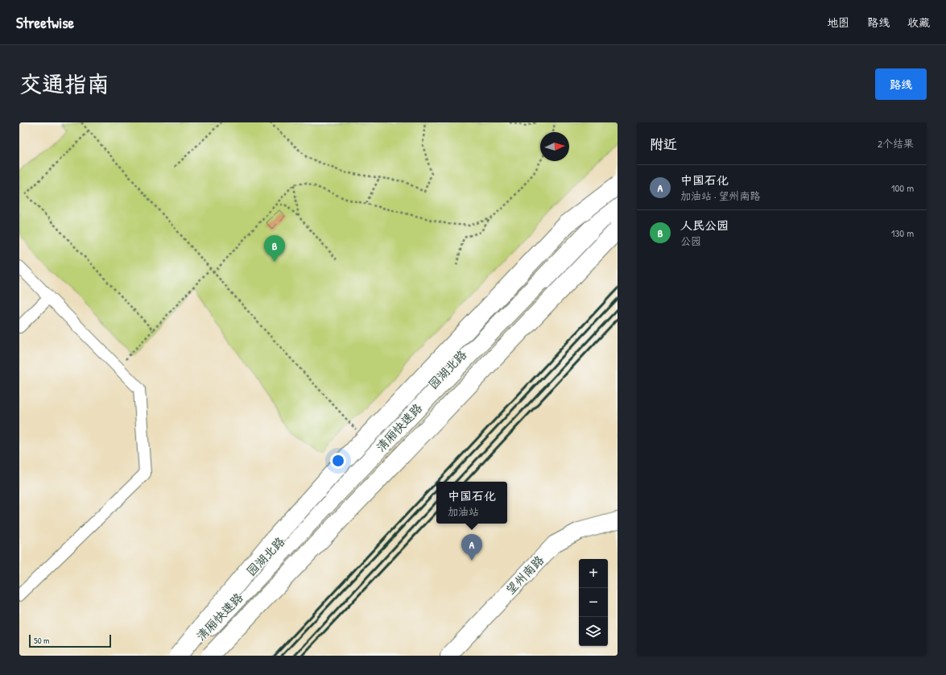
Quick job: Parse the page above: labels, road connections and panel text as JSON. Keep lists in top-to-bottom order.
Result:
{
  "streets": {
    "main road": ["园湖北路", "清厢快速路"],
    "street": ["望州南路"]
  },
  "scale_bar": "50 m",
  "north": "right",
  "page": {
    "header": "Streetwise",
    "nav": ["地图", "路线", "收藏"],
    "title": "交通指南",
    "buttons": "路线",
    "heading": ["附近", "2个结果"],
    "list": [
      {
        "mark": "A",
        "name": "中国石化",
        "note": "加油站 · 望州南路",
        "value": "100 m"
      },
      {
        "mark": "B",
        "name": "人民公园",
        "note": "公园",
        "value": "130 m"
      }
    ],
    "pins": ["B", "A"],
    "popup": ["中国石化", "加油站"],
    "map_buttons": ["+", "−"],
    "scale": "50 m"
  }
}
